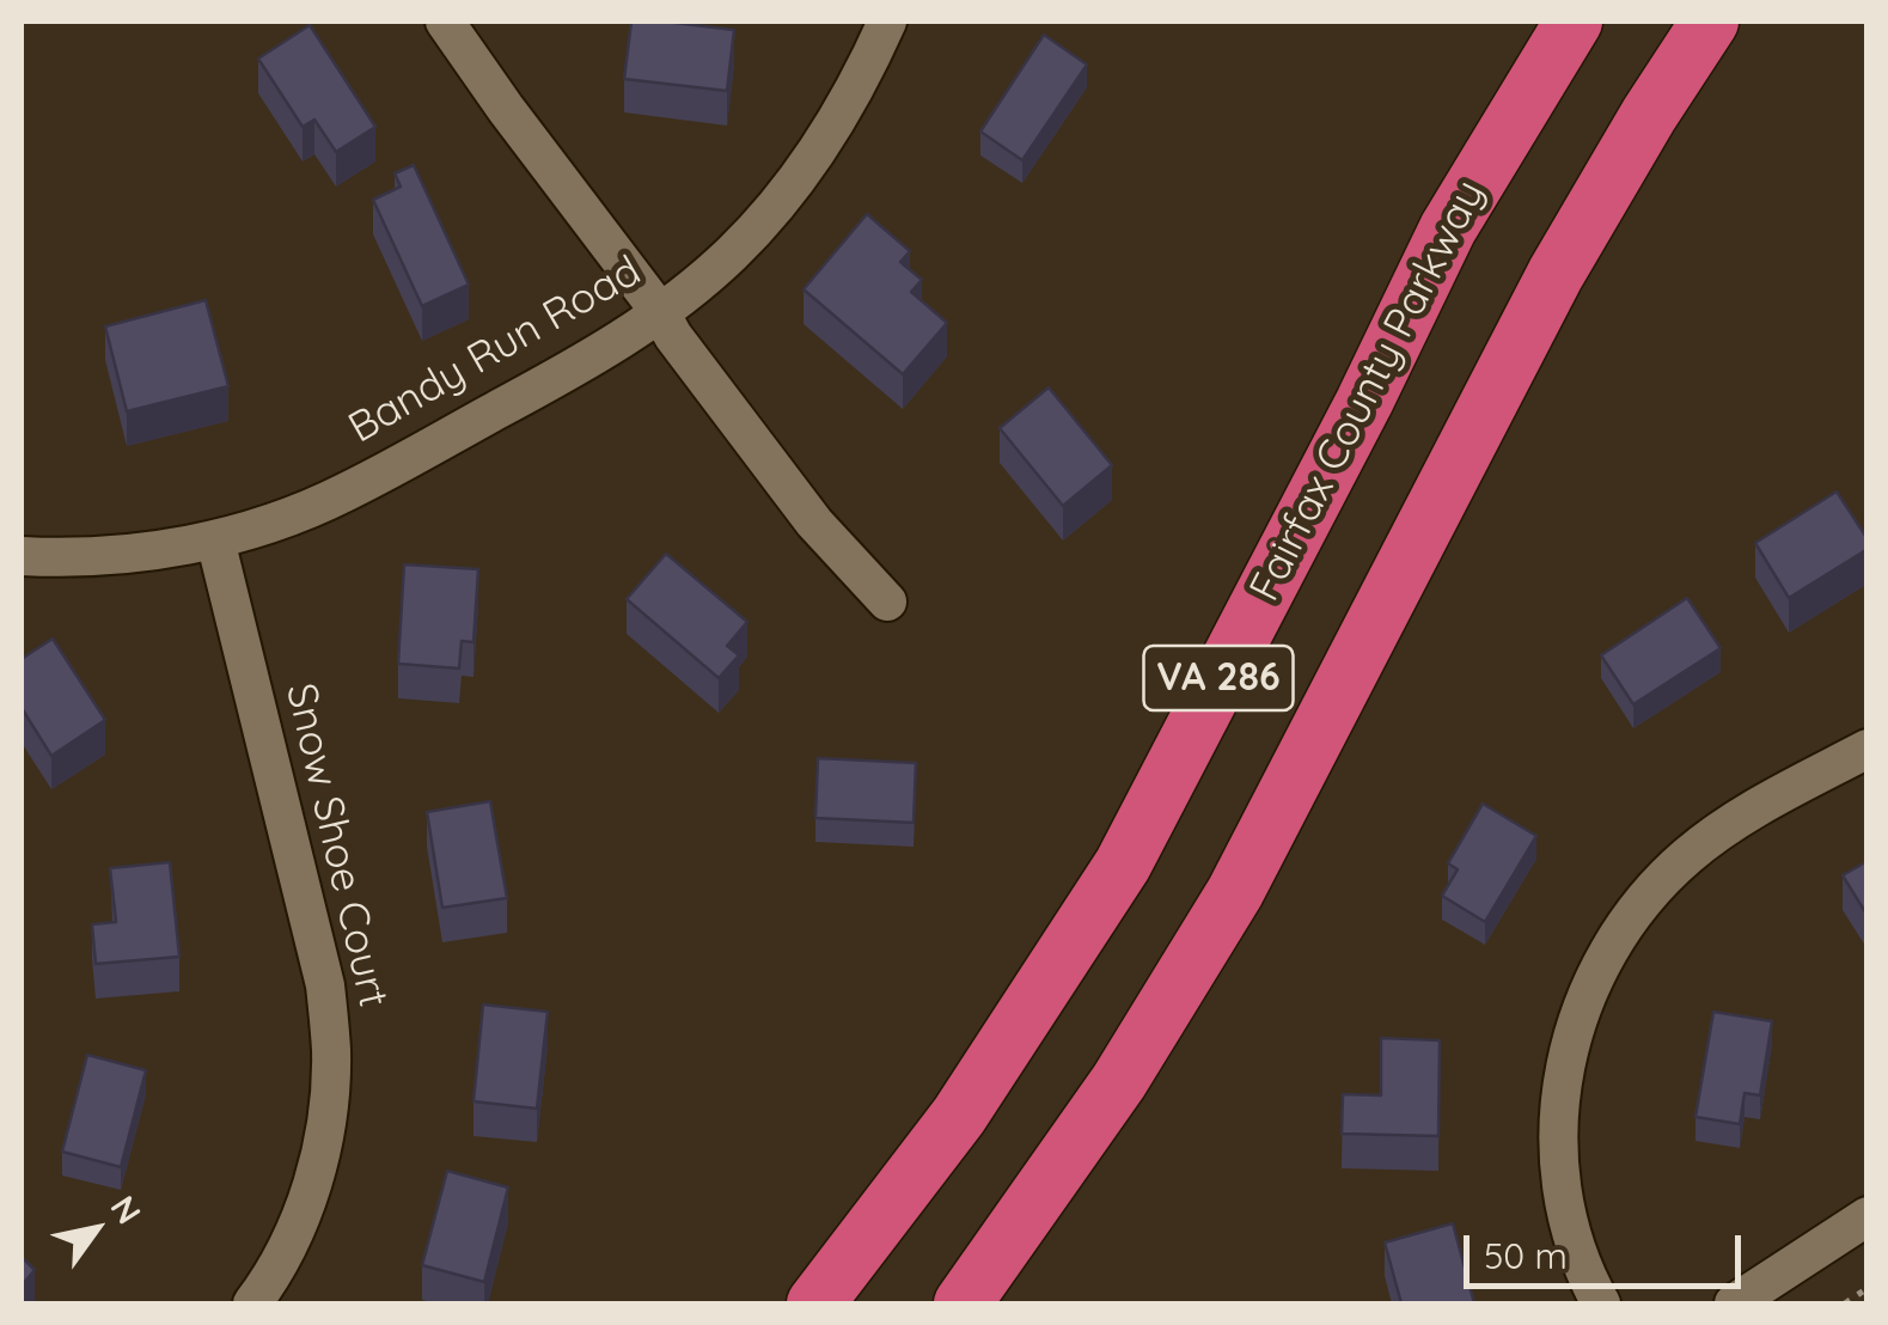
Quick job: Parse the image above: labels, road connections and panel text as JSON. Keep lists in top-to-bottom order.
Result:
{
  "streets": {
    "highway": ["Fairfax County Parkway", "VA 286"],
    "street": ["Bandy Run Road", "Snow Shoe Court"]
  },
  "crossings": [
    ["Bandy Run Road", "Snow Shoe Court"]
  ],
  "scale_bar": "50 m",
  "north": "top right"
}
